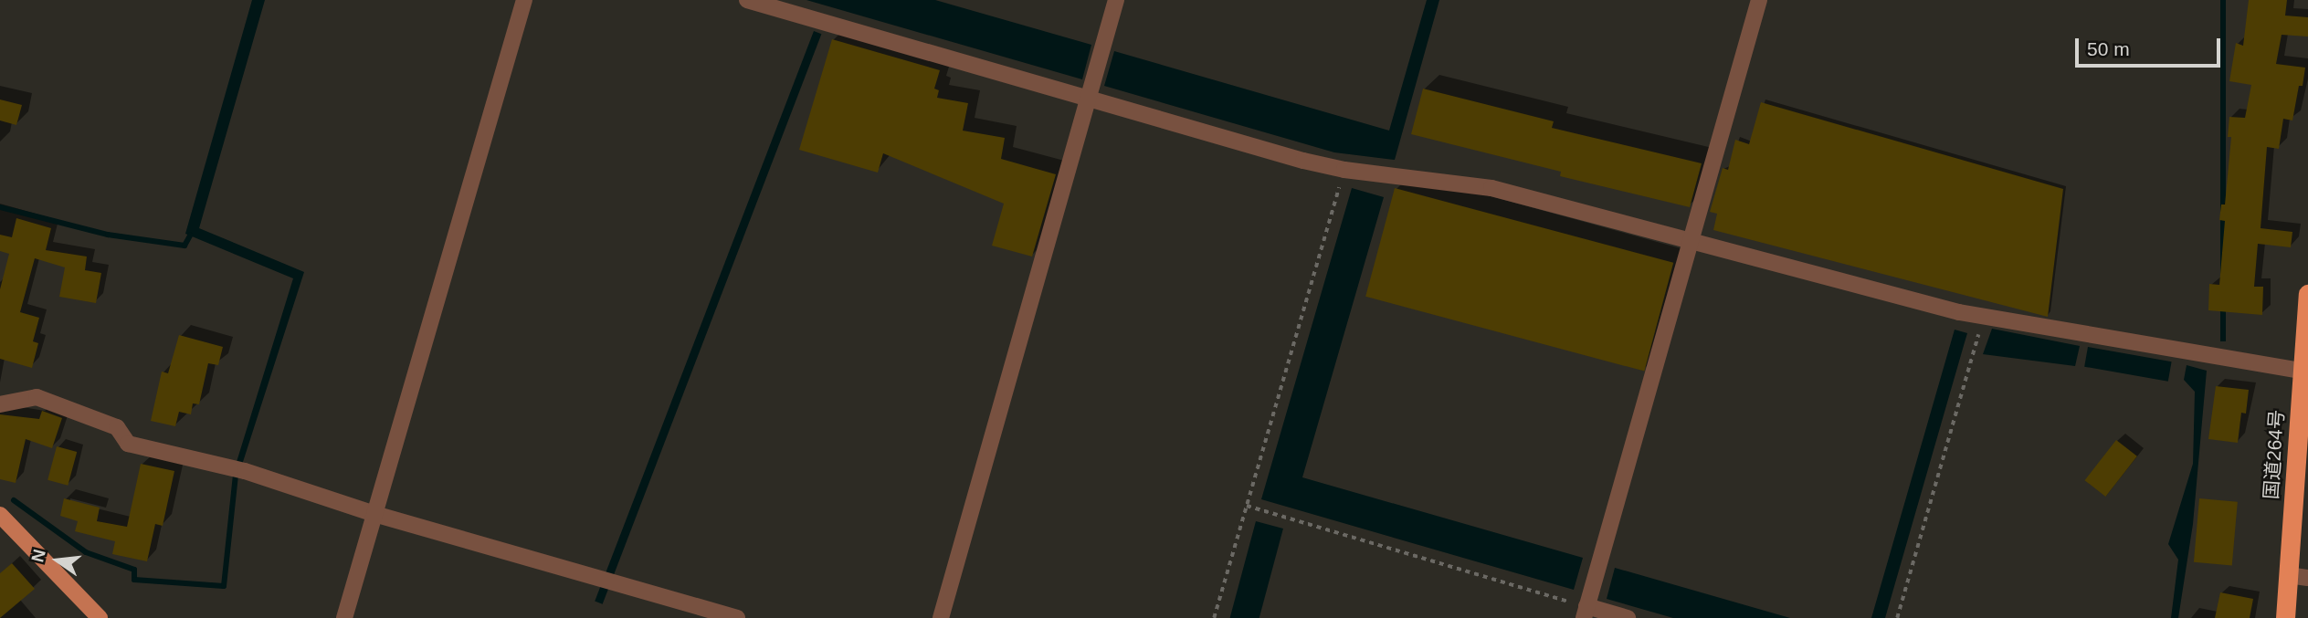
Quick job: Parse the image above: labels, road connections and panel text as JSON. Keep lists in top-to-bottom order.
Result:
{
  "streets": {
    "highway": ["国道264号"]
  },
  "scale_bar": "50 m",
  "north": "left"
}
